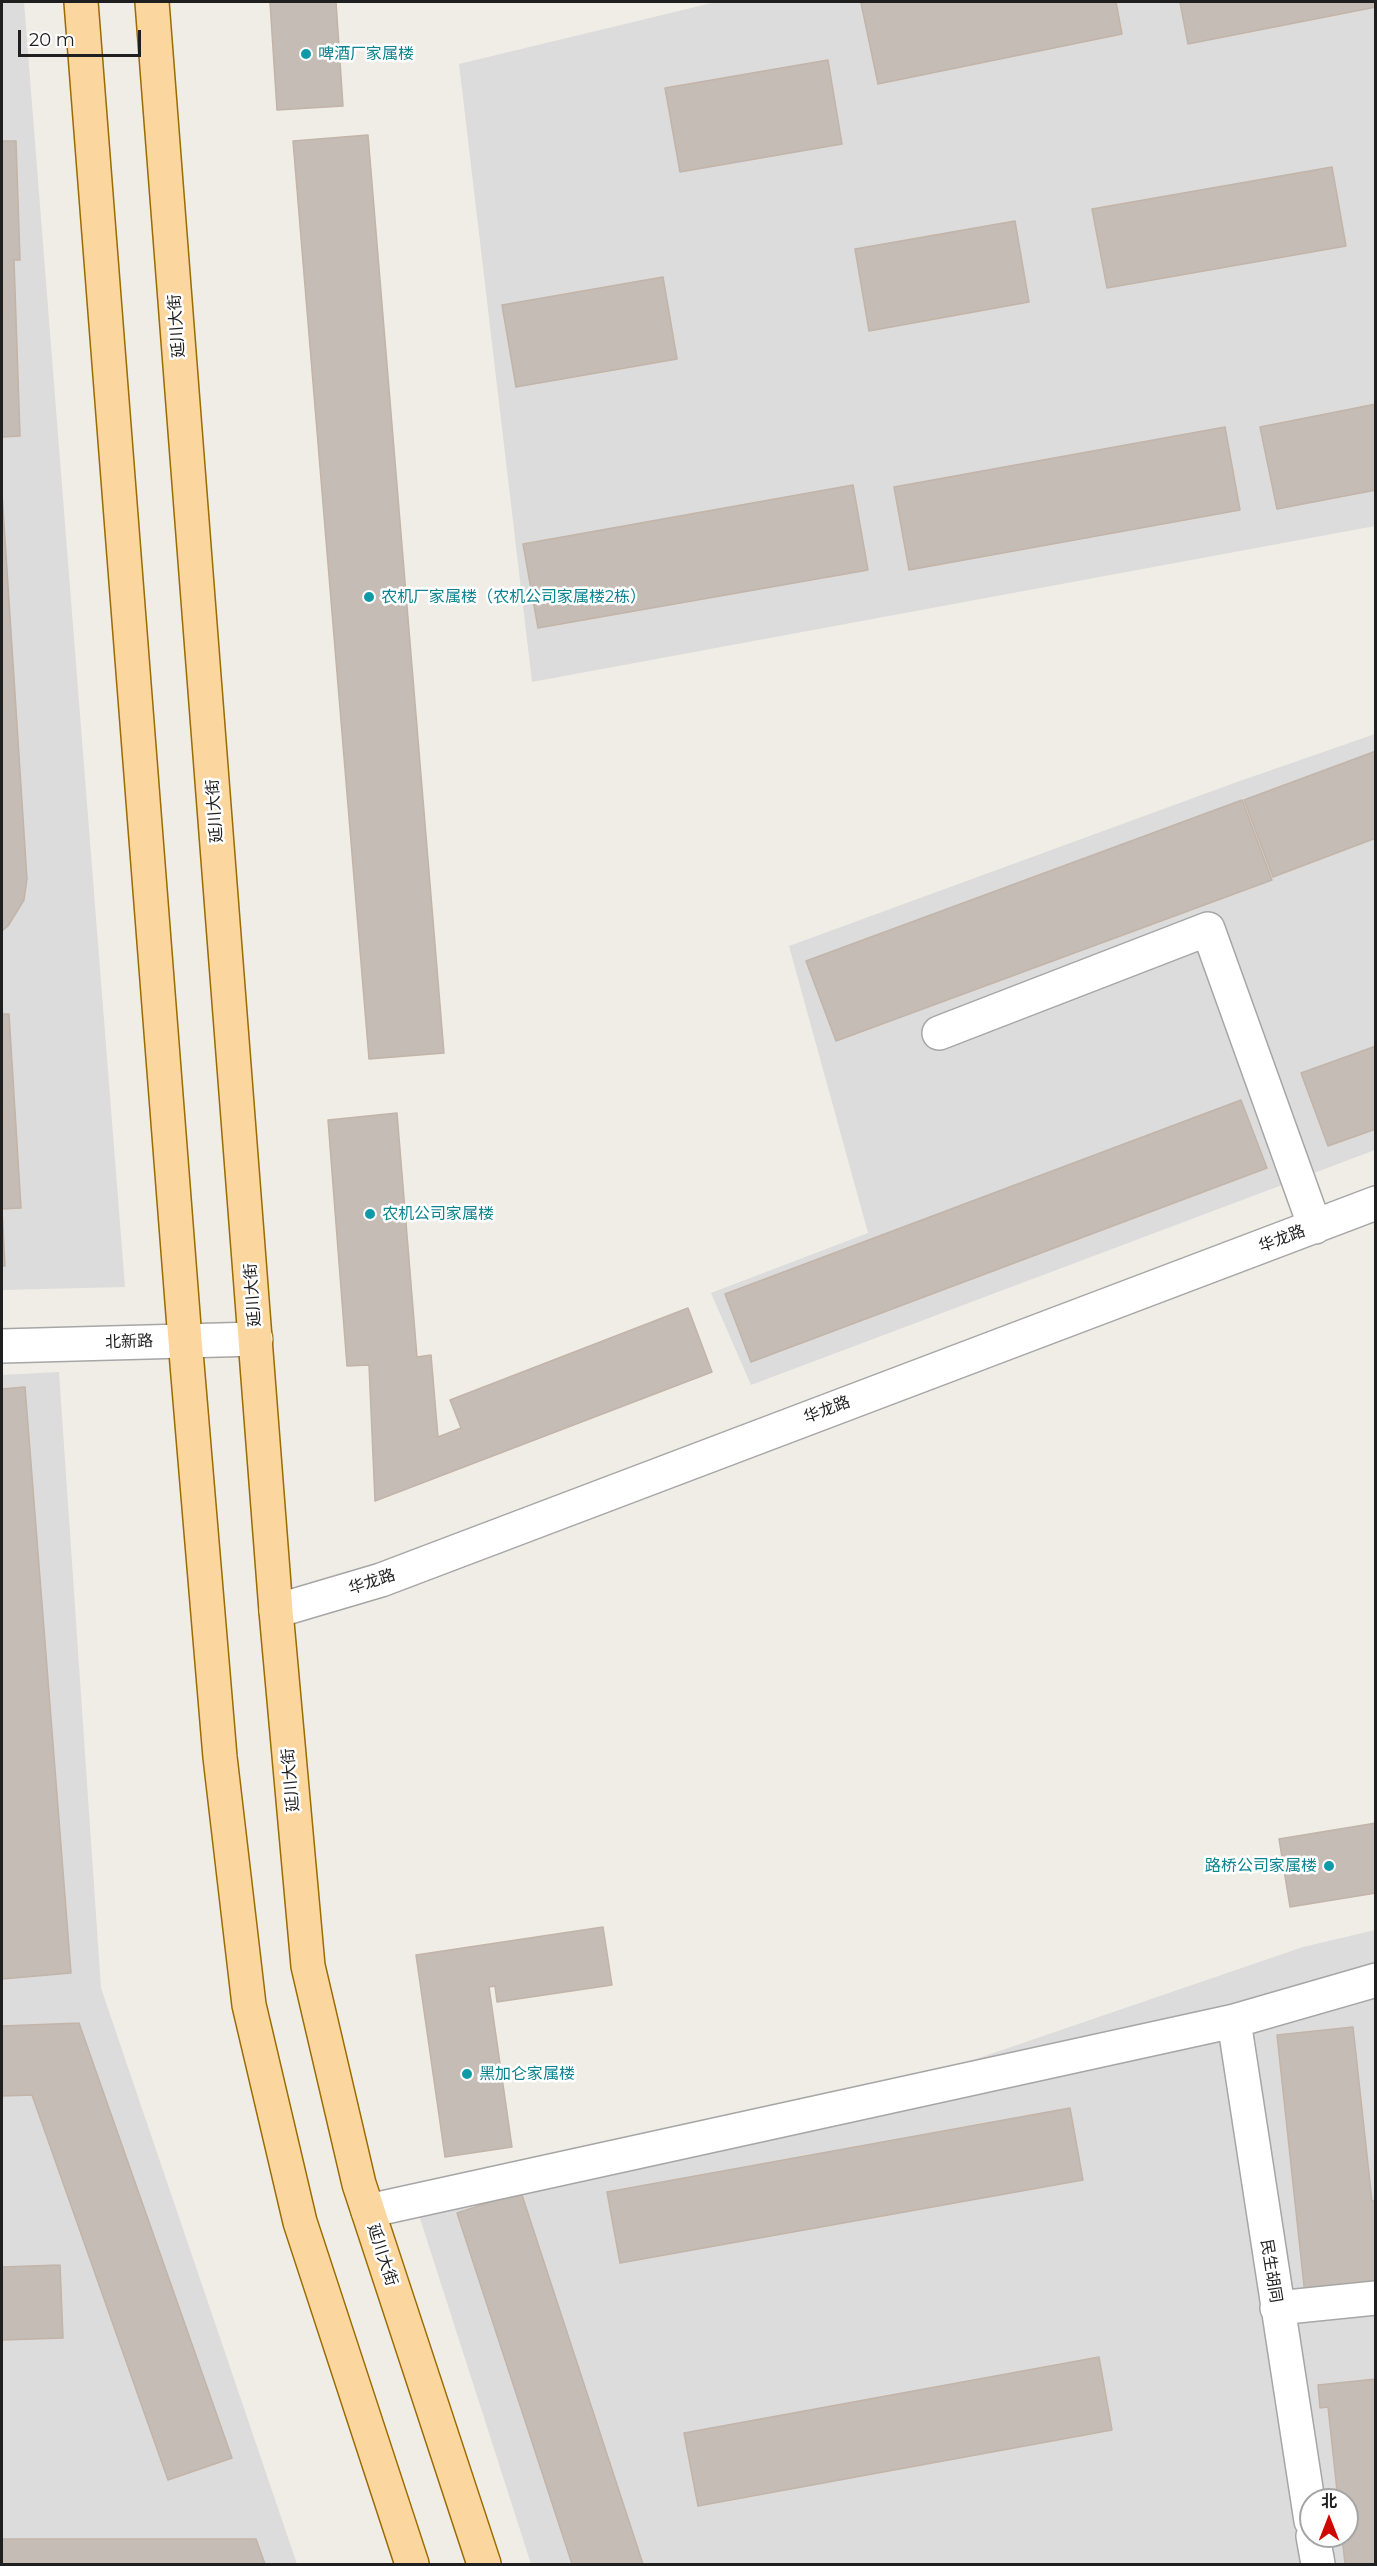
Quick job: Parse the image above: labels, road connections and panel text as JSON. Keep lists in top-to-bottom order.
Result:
{
  "streets": {
    "main road": ["延川大街"],
    "street": ["华龙路", "北新路", "民生胡同"]
  },
  "crossings": [
    ["延川大街", "华龙路"],
    ["延川大街", "北新路"]
  ],
  "places": [
    "啤酒厂家属楼",
    "农机厂家属楼（农机公司家属楼2栋）",
    "农机公司家属楼",
    "路桥公司家属楼",
    "黑加仑家属楼"
  ],
  "scale_bar": "20 m",
  "north": "top"
}
